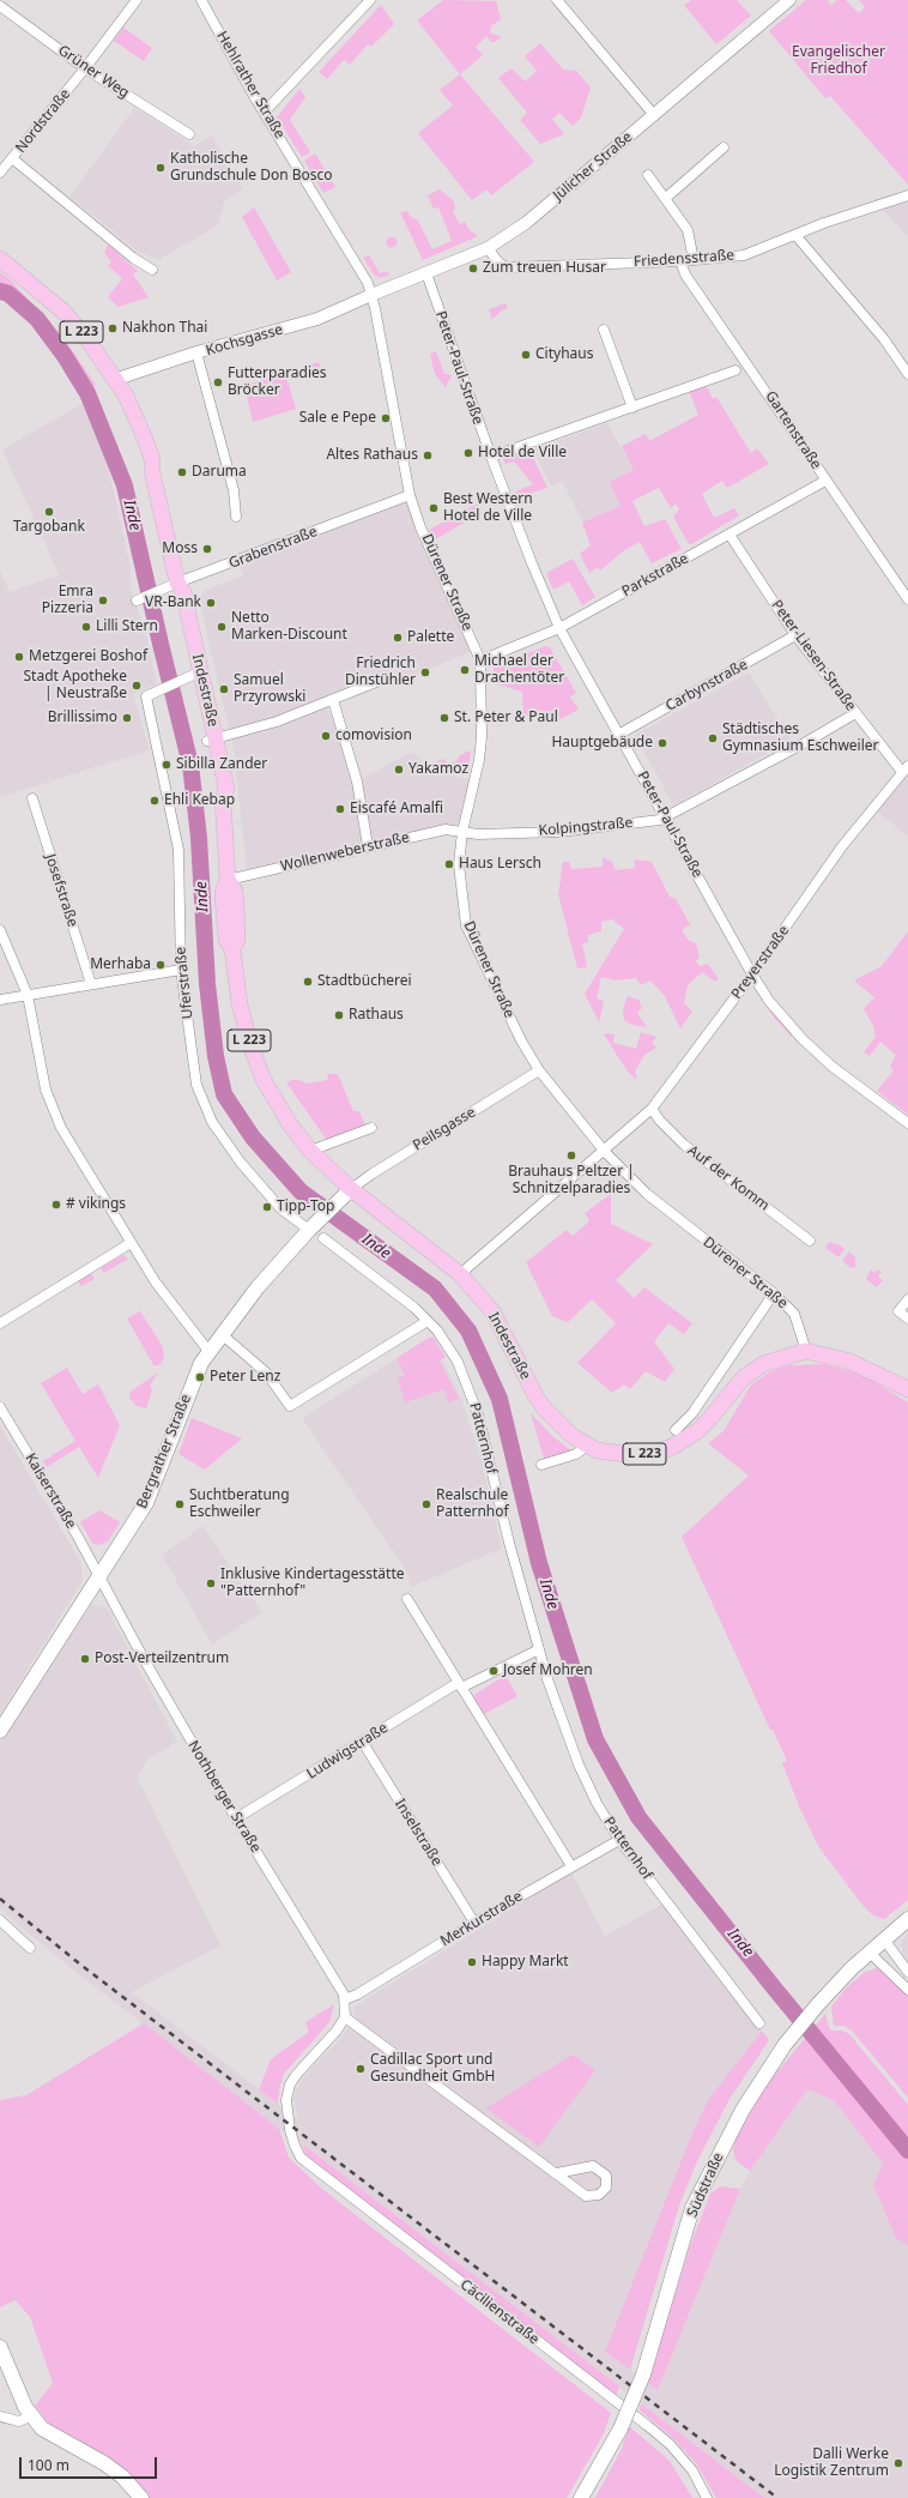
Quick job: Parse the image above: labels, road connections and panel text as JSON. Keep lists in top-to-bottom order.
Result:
{
  "streets": {
    "main road": [
      "L 223",
      "Indestraße",
      "Bergrather Straße",
      "Südstraße"
    ],
    "street": [
      "Grüner Weg",
      "Hehlrather Straße",
      "Nordstraße",
      "Jülicher Straße",
      "Friedensstraße",
      "Kochsgasse",
      "Peter-Paul-Straße",
      "Gartenstraße",
      "Grabenstraße",
      "Parkstraße",
      "Dürener Straße",
      "Peter-Liesen-Straße",
      "Carbynstraße",
      "Kolpingstraße",
      "Wollenweberstraße",
      "Josefstraße",
      "Preyerstraße",
      "Uferstraße",
      "Peilsgasse",
      "Auf der Komm",
      "Patternhof",
      "Kaiserstraße",
      "Ludwigstraße",
      "Nothberger Straße",
      "Inselstraße",
      "Merkurstraße",
      "Cäcilienstraße"
    ]
  },
  "crossings": [
    ["Grüner Weg", "Nordstraße"],
    ["Hehlrather Straße", "Jülicher Straße"],
    ["Hehlrather Straße", "Kochsgasse"],
    ["Hehlrather Straße", "Dürener Straße"],
    ["Jülicher Straße", "Friedensstraße"],
    ["Jülicher Straße", "Kochsgasse"],
    ["Jülicher Straße", "Peter-Paul-Straße"],
    ["Jülicher Straße", "Dürener Straße"],
    ["Friedensstraße", "Gartenstraße"],
    ["L 223", "Dürener Straße"],
    ["L 223", "Indestraße"],
    ["Kochsgasse", "Dürener Straße"],
    ["Kochsgasse", "Indestraße"],
    ["Peter-Paul-Straße", "Parkstraße"],
    ["Peter-Paul-Straße", "Carbynstraße"],
    ["Peter-Paul-Straße", "Kolpingstraße"],
    ["Peter-Paul-Straße", "Preyerstraße"],
    ["Gartenstraße", "Parkstraße"],
    ["Grabenstraße", "Dürener Straße"],
    ["Grabenstraße", "Indestraße"],
    ["Parkstraße", "Dürener Straße"],
    ["Parkstraße", "Peter-Liesen-Straße"],
    ["Dürener Straße", "Indestraße"],
    ["Dürener Straße", "Kolpingstraße"],
    ["Dürener Straße", "Wollenweberstraße"],
    ["Dürener Straße", "Preyerstraße"],
    ["Dürener Straße", "Peilsgasse"],
    ["Peter-Liesen-Straße", "Carbynstraße"],
    ["Peter-Liesen-Straße", "Kolpingstraße"],
    ["Peter-Liesen-Straße", "Preyerstraße"],
    ["Indestraße", "Wollenweberstraße"],
    ["Indestraße", "Preyerstraße"],
    ["Indestraße", "Uferstraße"],
    ["Indestraße", "Peilsgasse"],
    ["Indestraße", "Bergrather Straße"],
    ["Kolpingstraße", "Wollenweberstraße"],
    ["Preyerstraße", "Auf der Komm"],
    ["Uferstraße", "Bergrather Straße"],
    ["Peilsgasse", "Bergrather Straße"],
    ["Patternhof", "Merkurstraße"],
    ["Bergrather Straße", "Kaiserstraße"],
    ["Bergrather Straße", "Nothberger Straße"],
    ["Kaiserstraße", "Nothberger Straße"],
    ["Ludwigstraße", "Nothberger Straße"],
    ["Ludwigstraße", "Inselstraße"],
    ["Nothberger Straße", "Merkurstraße"],
    ["Nothberger Straße", "Cäcilienstraße"],
    ["Inselstraße", "Merkurstraße"]
  ],
  "water": ["Inde"],
  "parks": ["Evangelischer Friedhof"],
  "places": [
    "Katholische Grundschule Don Bosco",
    "Zum treuen Husar",
    "Nakhon Thai",
    "Cityhaus",
    "Futterparadies Bröcker",
    "Sale e Pepe",
    "Hotel de Ville",
    "Altes Rathaus",
    "Daruma",
    "Best Western Hotel de Ville",
    "Targobank",
    "Moss",
    "Emra Pizzeria",
    "VR-Bank",
    "Lilli Stern",
    "Netto Marken-Discount",
    "Palette",
    "Metzgerei Boshof",
    "Michael der Drachentöter",
    "Friedrich Dinstühler",
    "Stadt Apotheke | Neustraße",
    "Samuel Przyrowski",
    "Brillissimo",
    "St. Peter & Paul",
    "comovision",
    "Städtisches Gymnasium Eschweiler",
    "Hauptgebäude",
    "Sibilla Zander",
    "Yakamoz",
    "Ehli Kebap",
    "Eiscafé Amalfi",
    "Haus Lersch",
    "Merhaba",
    "Stadtbücherei",
    "Rathaus",
    "Brauhaus Peltzer | Schnitzelparadies",
    "# vikings",
    "Tipp-Top",
    "Peter Lenz",
    "Suchtberatung Eschweiler",
    "Realschule Patternhof",
    "Inklusive Kindertagesstätte \"Patternhof\"",
    "Post-Verteilzentrum",
    "Josef Mohren",
    "Happy Markt",
    "Cadillac Sport und Gesundheit GmbH",
    "Dalli Werke Logistik Zentrum"
  ],
  "scale_bar": "100 m"
}
